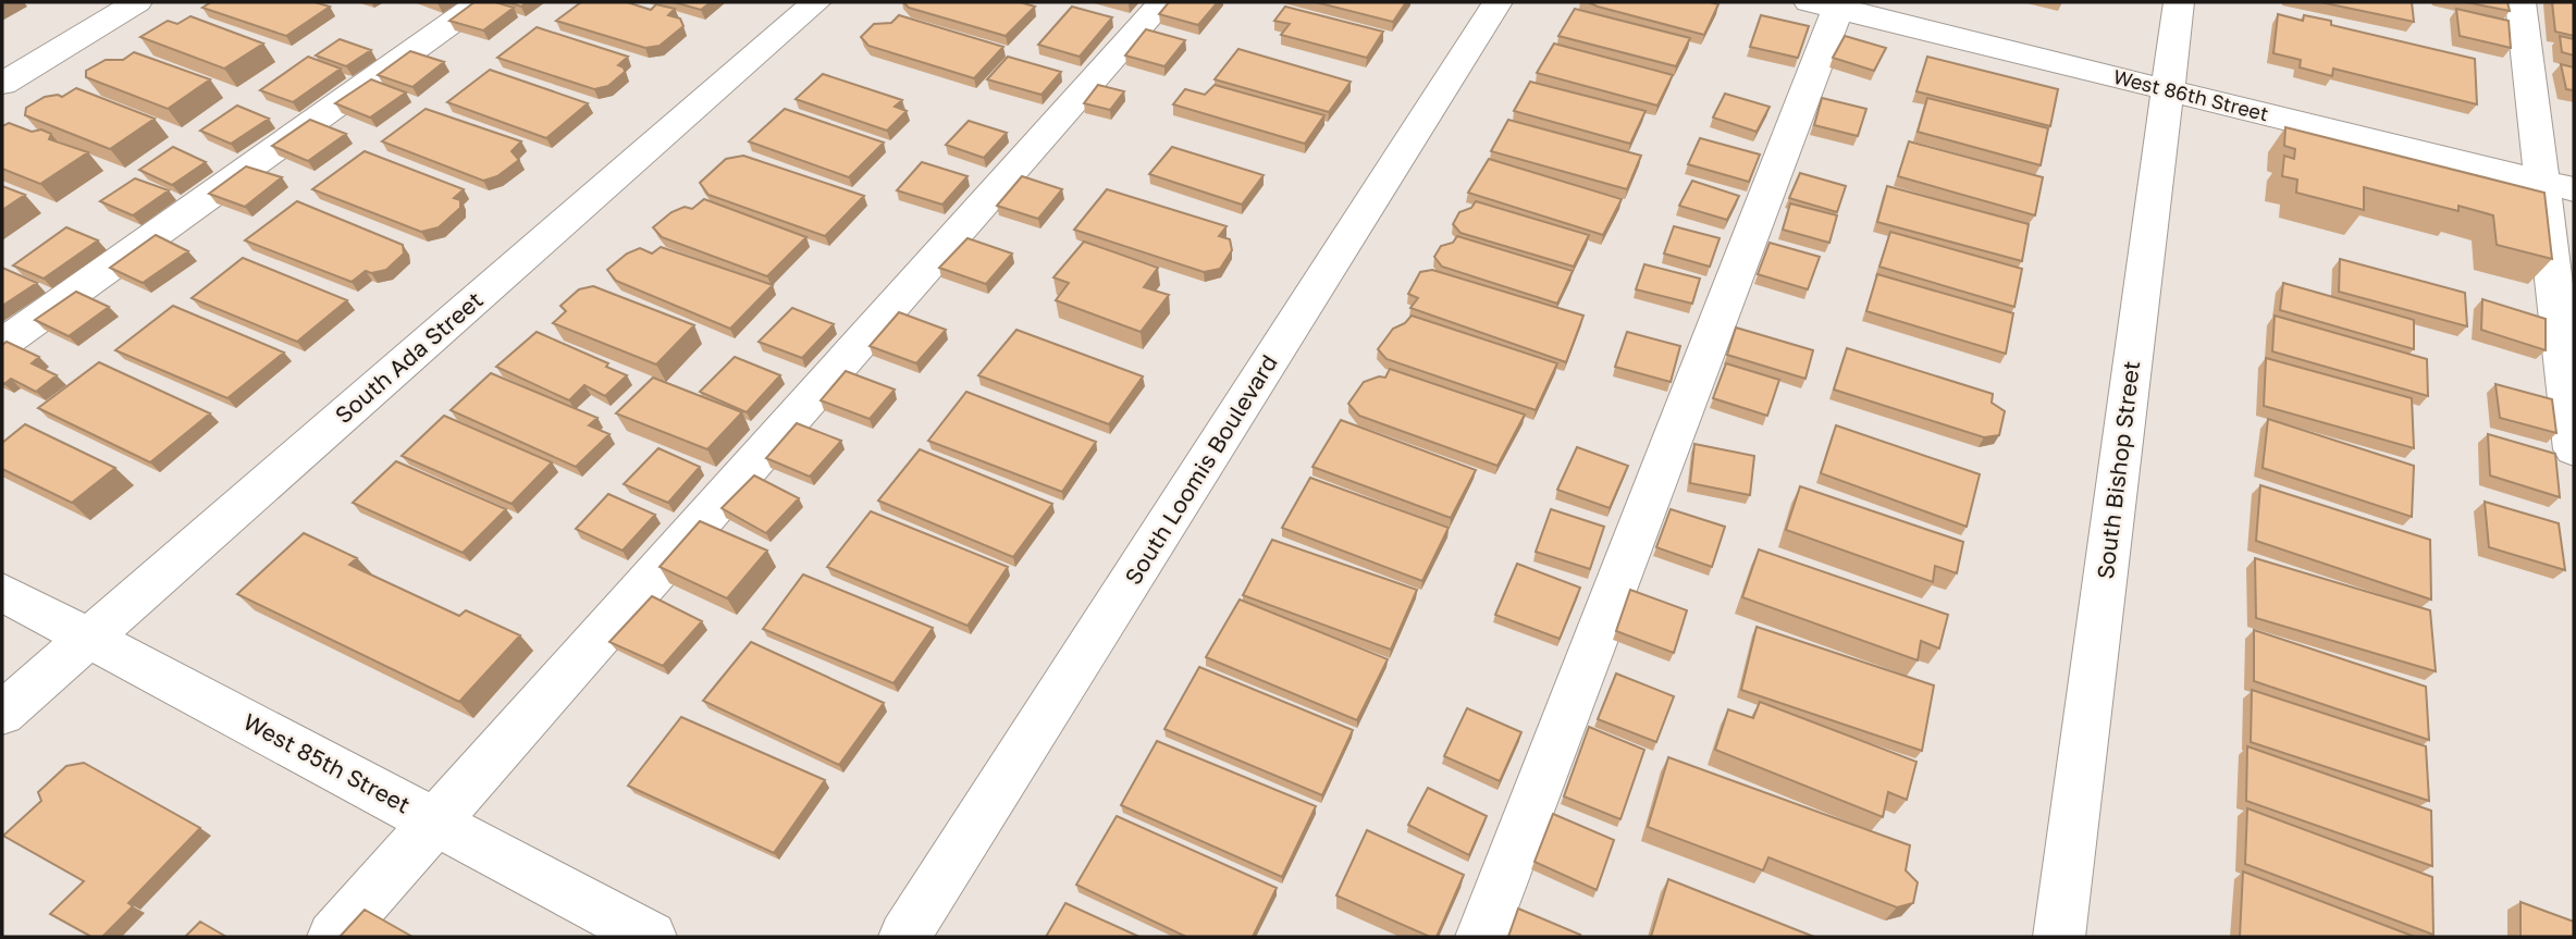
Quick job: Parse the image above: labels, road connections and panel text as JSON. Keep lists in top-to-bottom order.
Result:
{
  "streets": {
    "street": [
      "West 86th Street",
      "South Ada Street",
      "South Loomis Boulevard",
      "South Bishop Street",
      "West 85th Street"
    ]
  },
  "crossings": [
    ["West 86th Street", "South Bishop Street"],
    ["South Ada Street", "West 85th Street"]
  ]
}
